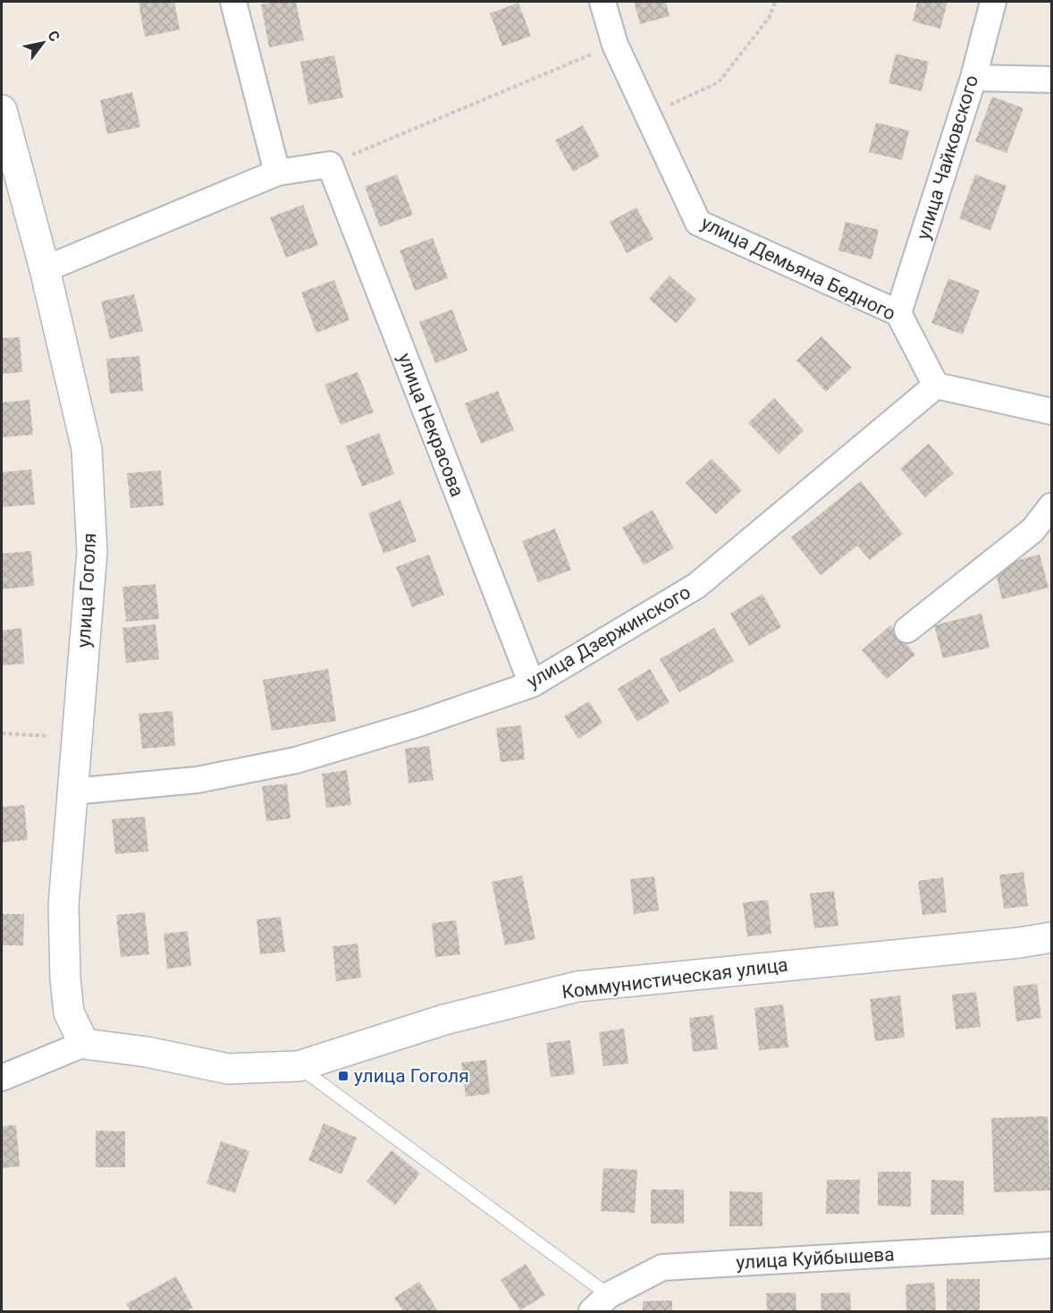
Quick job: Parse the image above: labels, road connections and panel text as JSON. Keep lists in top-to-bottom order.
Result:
{
  "streets": {
    "street": [
      "улица Чайковского",
      "улица Демьяна Бедного",
      "улица Некрасова",
      "улица Гоголя",
      "улица Дзержинского",
      "Коммунистическая улица",
      "улица Куйбышева"
    ]
  },
  "crossings": [
    ["улица Чайковского", "улица Демьяна Бедного"],
    ["улица Демьяна Бедного", "улица Дзержинского"],
    ["улица Некрасова", "улица Дзержинского"],
    ["улица Гоголя", "улица Дзержинского"],
    ["улица Гоголя", "Коммунистическая улица"]
  ],
  "places": {
    "transit": ["улица Гоголя"]
  },
  "north": "top right"
}
